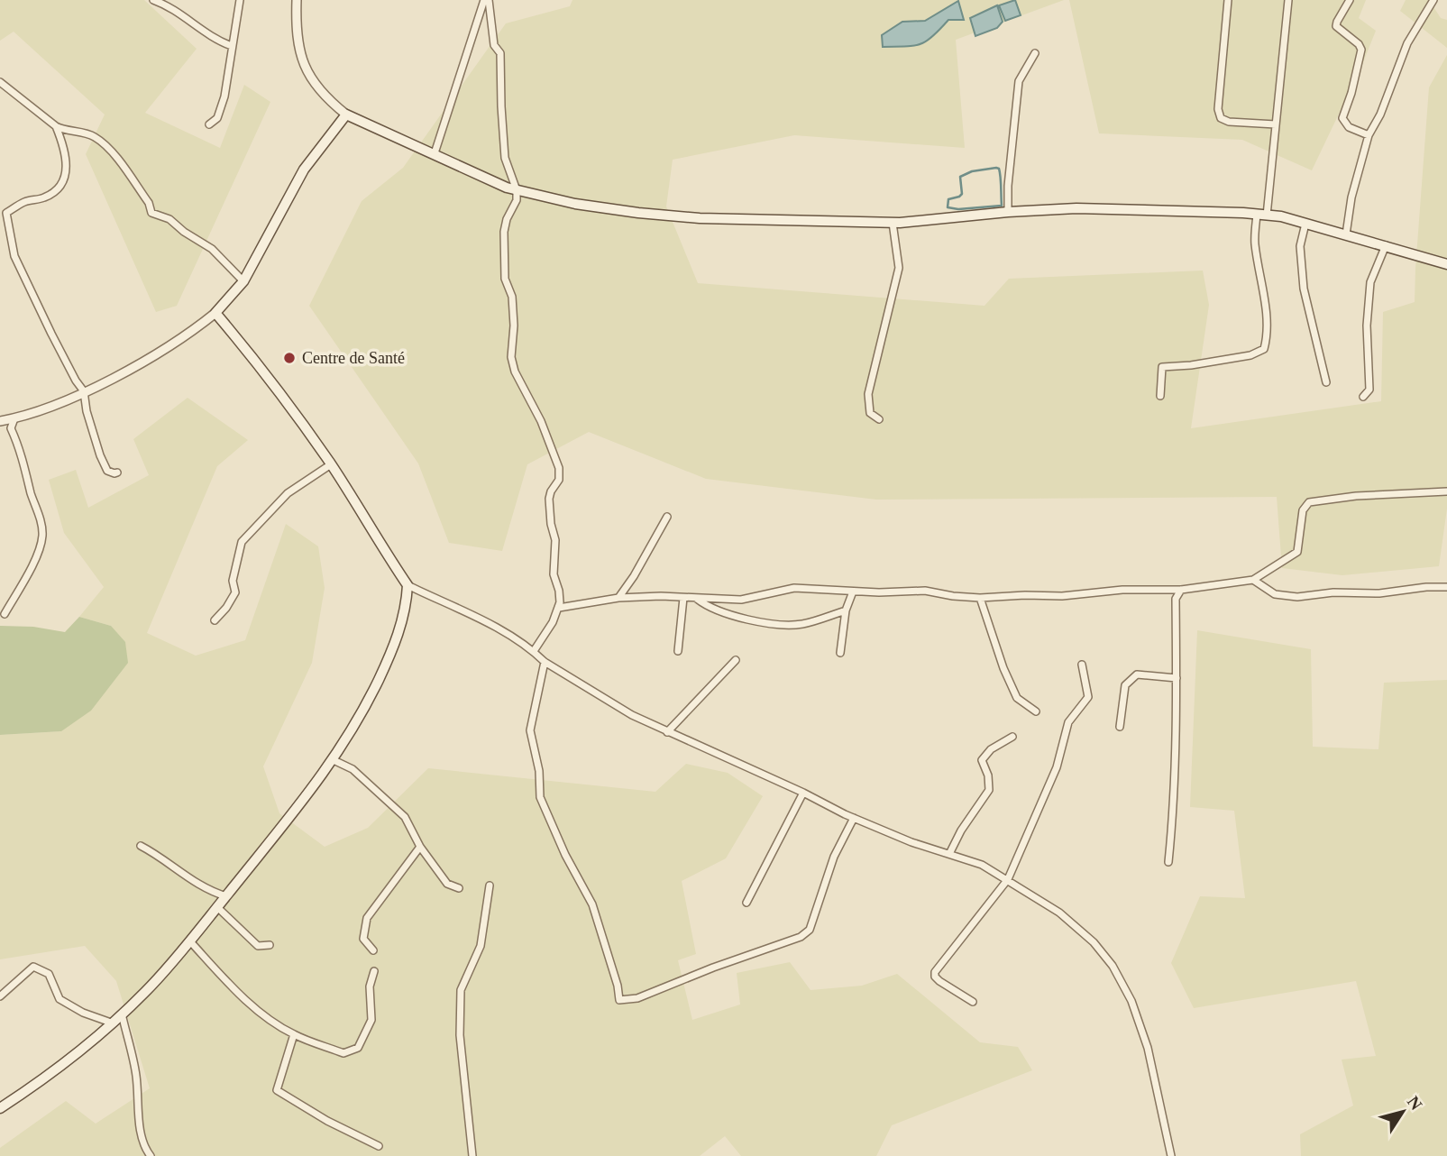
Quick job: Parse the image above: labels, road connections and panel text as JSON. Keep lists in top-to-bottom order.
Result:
{
  "places": ["Centre de Santé"],
  "north": "top right"
}
